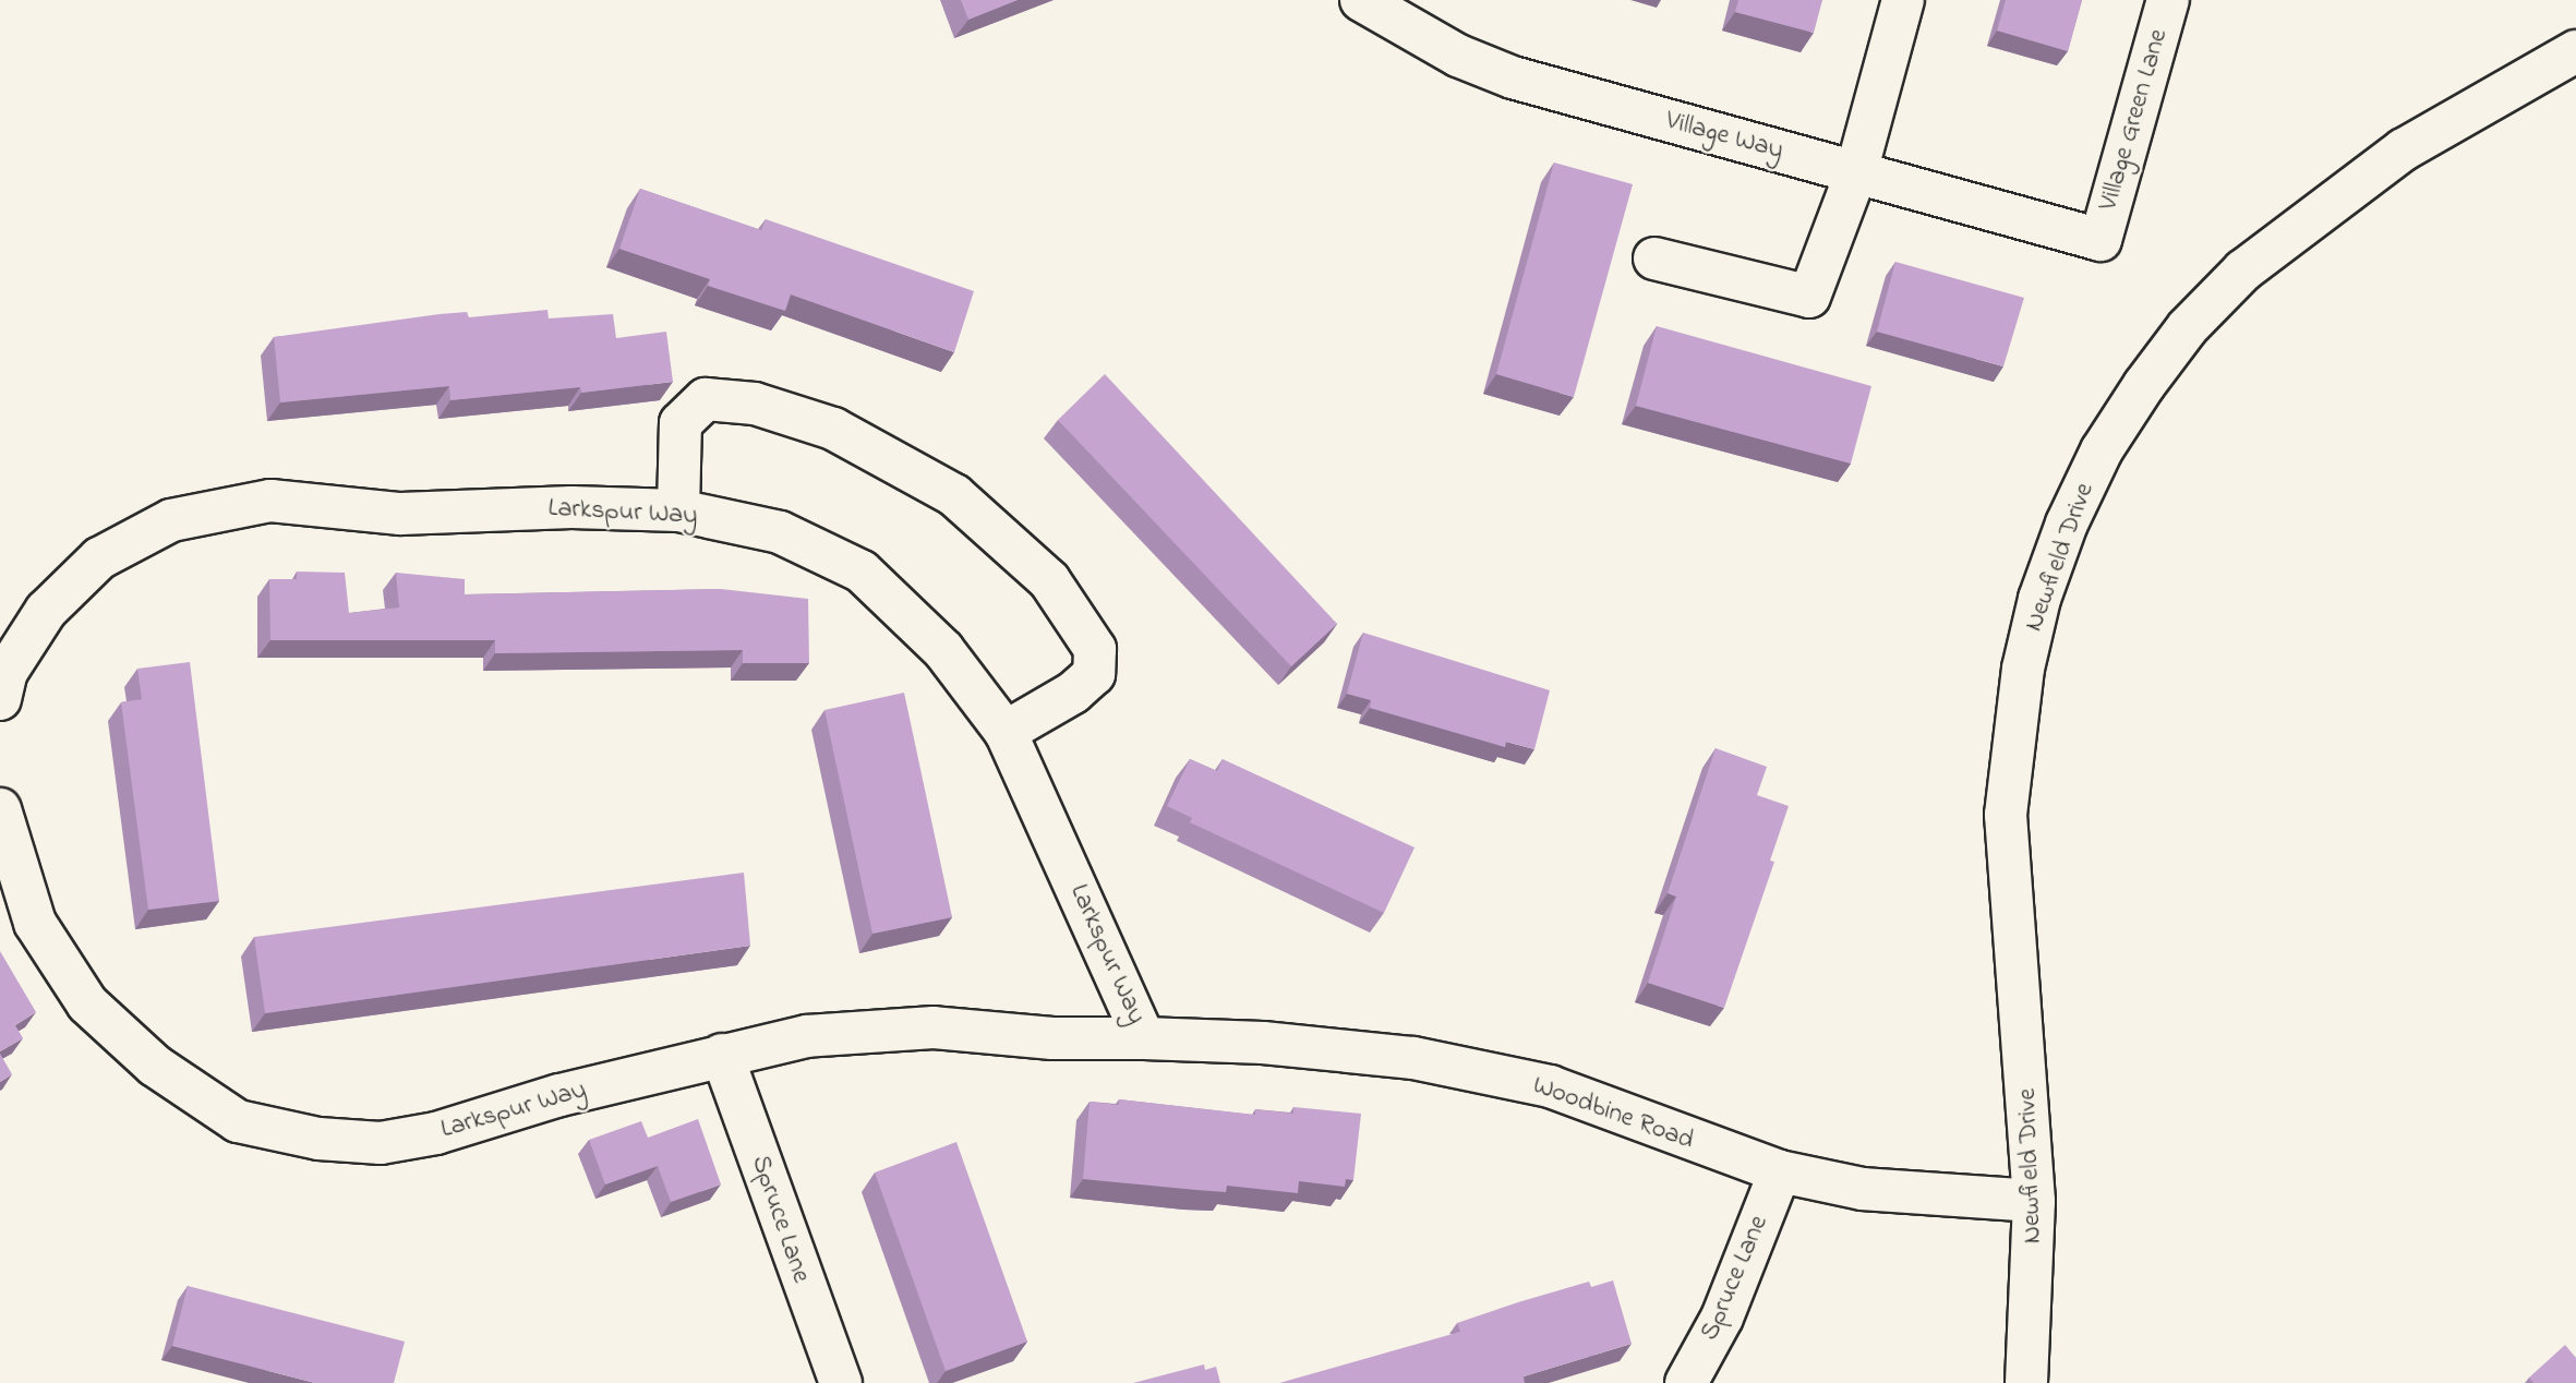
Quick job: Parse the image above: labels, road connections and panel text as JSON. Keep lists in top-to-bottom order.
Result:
{
  "streets": {
    "street": [
      "Village Green Lane",
      "Village Way",
      "Larkspur Way",
      "Newfield Drive",
      "Woodbine Road",
      "Spruce Lane"
    ]
  },
  "crossings": [
    ["Village Green Lane", "Village Way"],
    ["Larkspur Way", "Woodbine Road"],
    ["Larkspur Way", "Spruce Lane"],
    ["Newfield Drive", "Woodbine Road"],
    ["Woodbine Road", "Spruce Lane"]
  ]
}
